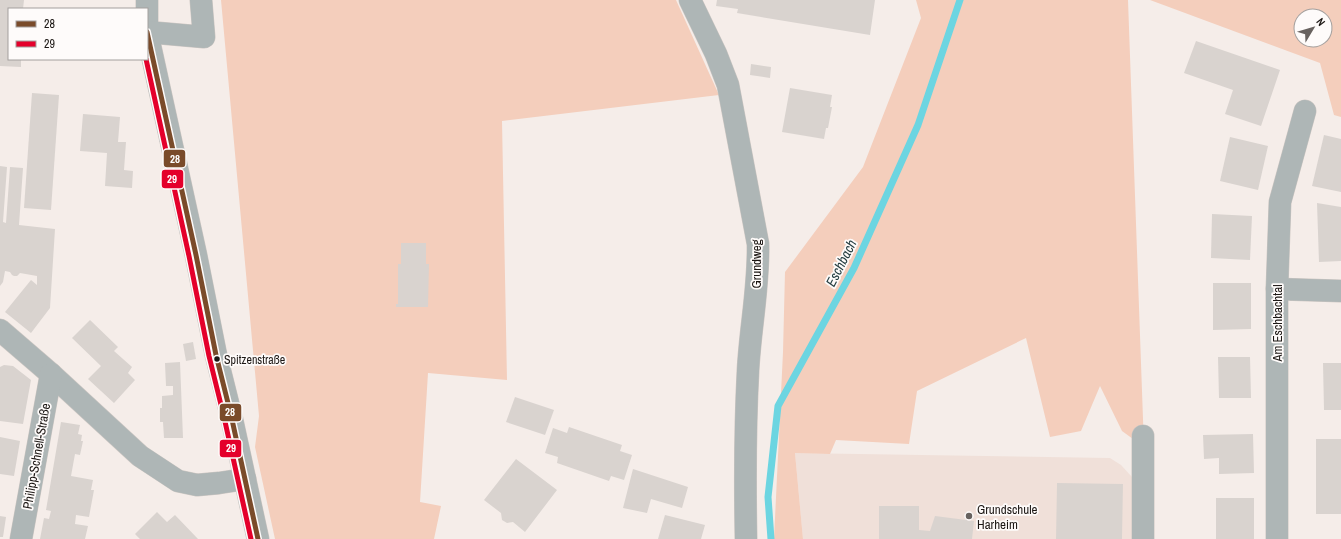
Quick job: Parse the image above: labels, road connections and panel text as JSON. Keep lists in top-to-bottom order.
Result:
{
  "streets": {
    "street": ["Grundweg", "Am Eschbachtal", "Philipp-Schnell-Straße"]
  },
  "water": ["Eschbach"],
  "places": ["Spitzenstraße", "Grundschule Harheim"],
  "lines": ["transit line 28", "transit line 29"],
  "legend": ["28", "29"],
  "north": "top right"
}
